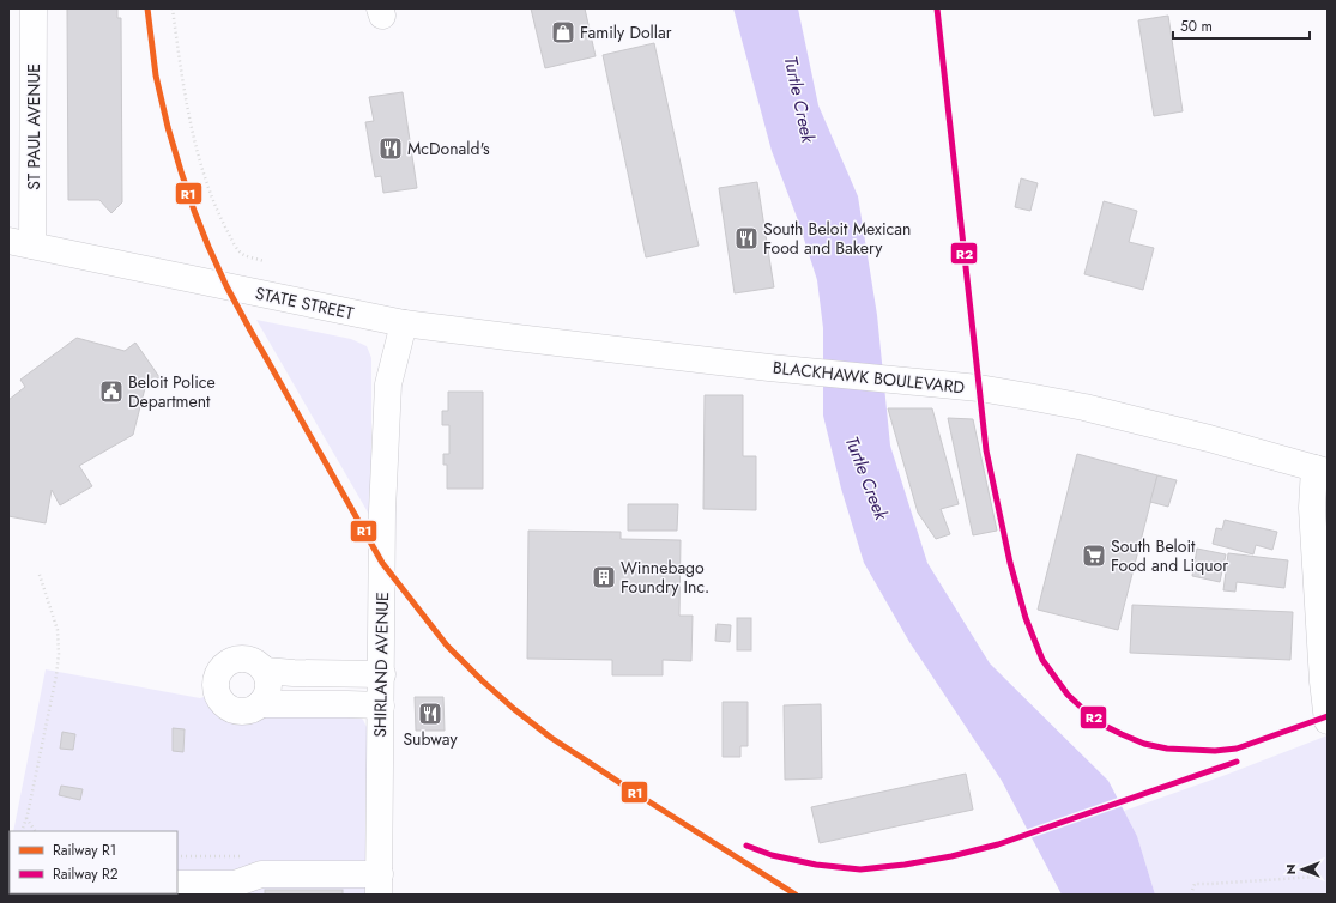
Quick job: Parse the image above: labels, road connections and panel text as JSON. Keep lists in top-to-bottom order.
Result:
{
  "streets": {
    "street": [
      "ST PAUL AVENUE",
      "STATE STREET",
      "BLACKHAWK BOULEVARD",
      "SHIRLAND AVENUE"
    ]
  },
  "crossings": [
    ["ST PAUL AVENUE", "STATE STREET"],
    ["STATE STREET", "BLACKHAWK BOULEVARD"],
    ["STATE STREET", "SHIRLAND AVENUE"]
  ],
  "water": ["Turtle Creek"],
  "places": {
    "shop": ["Family Dollar"],
    "restaurant": ["McDonald's", "South Beloit Mexican Food and Bakery", "Subway"],
    "public building": ["Beloit Police Department"],
    "supermarket": ["South Beloit Food and Liquor"],
    "building": ["Winnebago Foundry Inc."]
  },
  "lines": ["rail line R1", "rail line R2"],
  "legend": ["Railway R1", "Railway R2"],
  "scale_bar": "50 m",
  "north": "left"
}
